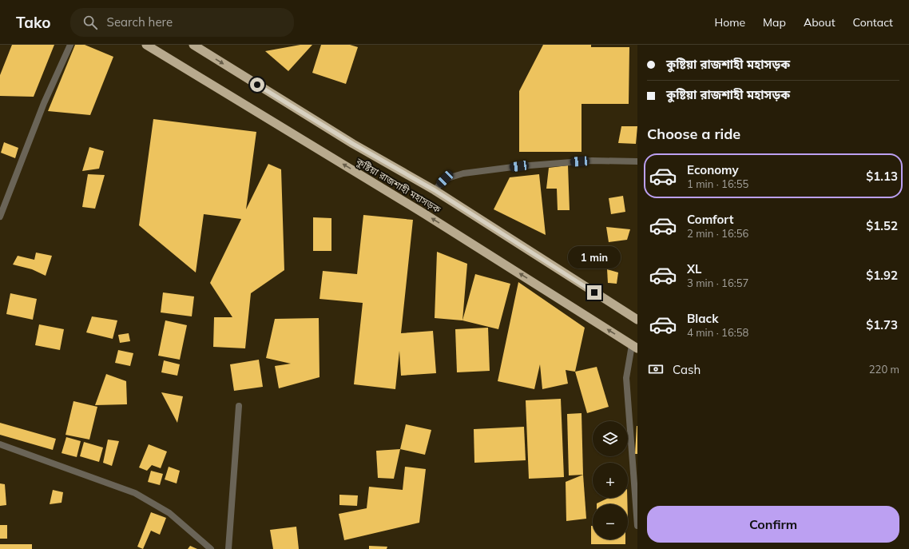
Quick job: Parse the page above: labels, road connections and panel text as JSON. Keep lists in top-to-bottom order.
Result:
{
  "streets": {
    "highway": ["কুষ্টিয়া রাজশাহী মহাসড়ক"]
  },
  "page": {
    "header": "Tako",
    "search": "Search here",
    "nav": [
      "Home",
      "Map",
      "About",
      "Contact"
    ],
    "banner": ["কুষ্টিয়া রাজশাহী মহাসড়ক", "কুষ্টিয়া রাজশাহী মহাসড়ক"],
    "heading": "Choose a ride",
    "list": [
      {
        "name": "Economy",
        "note": "1 min · 16:55",
        "value": "$1.13"
      },
      {
        "name": "Comfort",
        "note": "2 min · 16:56",
        "value": "$1.52"
      },
      {
        "name": "XL",
        "note": "3 min · 16:57",
        "value": "$1.92"
      },
      {
        "name": "Black",
        "note": "4 min · 16:58",
        "value": "$1.73"
      }
    ],
    "bubble": "1 min",
    "pay": ["Cash", "220 m"],
    "map_buttons": ["+", "−"],
    "buttons": "Confirm"
  }
}
